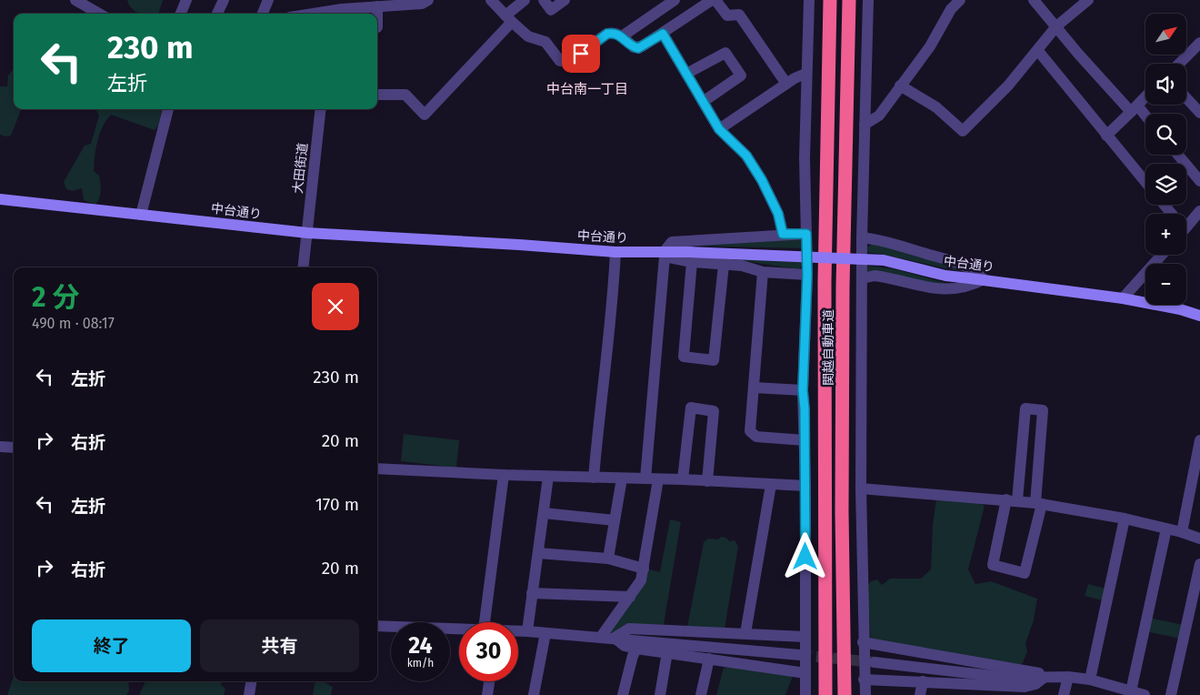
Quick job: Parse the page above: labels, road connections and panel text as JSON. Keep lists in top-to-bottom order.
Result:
{
  "streets": {
    "highway": ["関越自動車道"],
    "street": ["大田街道", "中台通り"]
  },
  "crossings": [
    ["大田街道", "中台通り"]
  ],
  "districts": ["中台南一丁目"],
  "north": "top right",
  "page": {
    "map_buttons": ["+", "−"],
    "turn": ["230 m", "左折"],
    "heading": ["2 分", "490 m · 08:17"],
    "list": [
      {
        "name": "左折",
        "value": "230 m"
      },
      {
        "name": "右折",
        "value": "20 m"
      },
      {
        "name": "左折",
        "value": "170 m"
      },
      {
        "name": "右折",
        "value": "20 m"
      }
    ],
    "buttons": ["終了", "共有"],
    "speed": "24 km/h",
    "limit": "30"
  }
}
